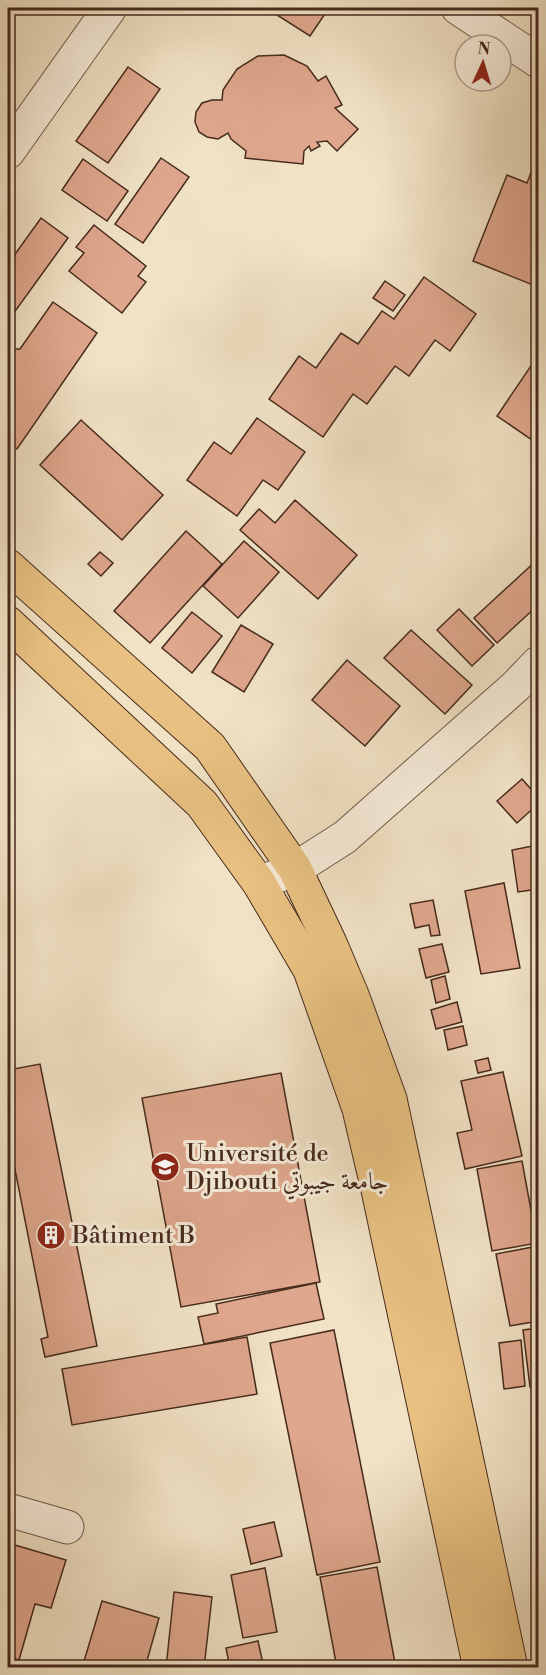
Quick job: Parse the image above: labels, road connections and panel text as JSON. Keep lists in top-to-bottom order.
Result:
{
  "places": {
    "school or university": ["Université de Djibouti جامعة جيبوتي"],
    "building": ["Bâtiment B"]
  },
  "north": "top"
}
